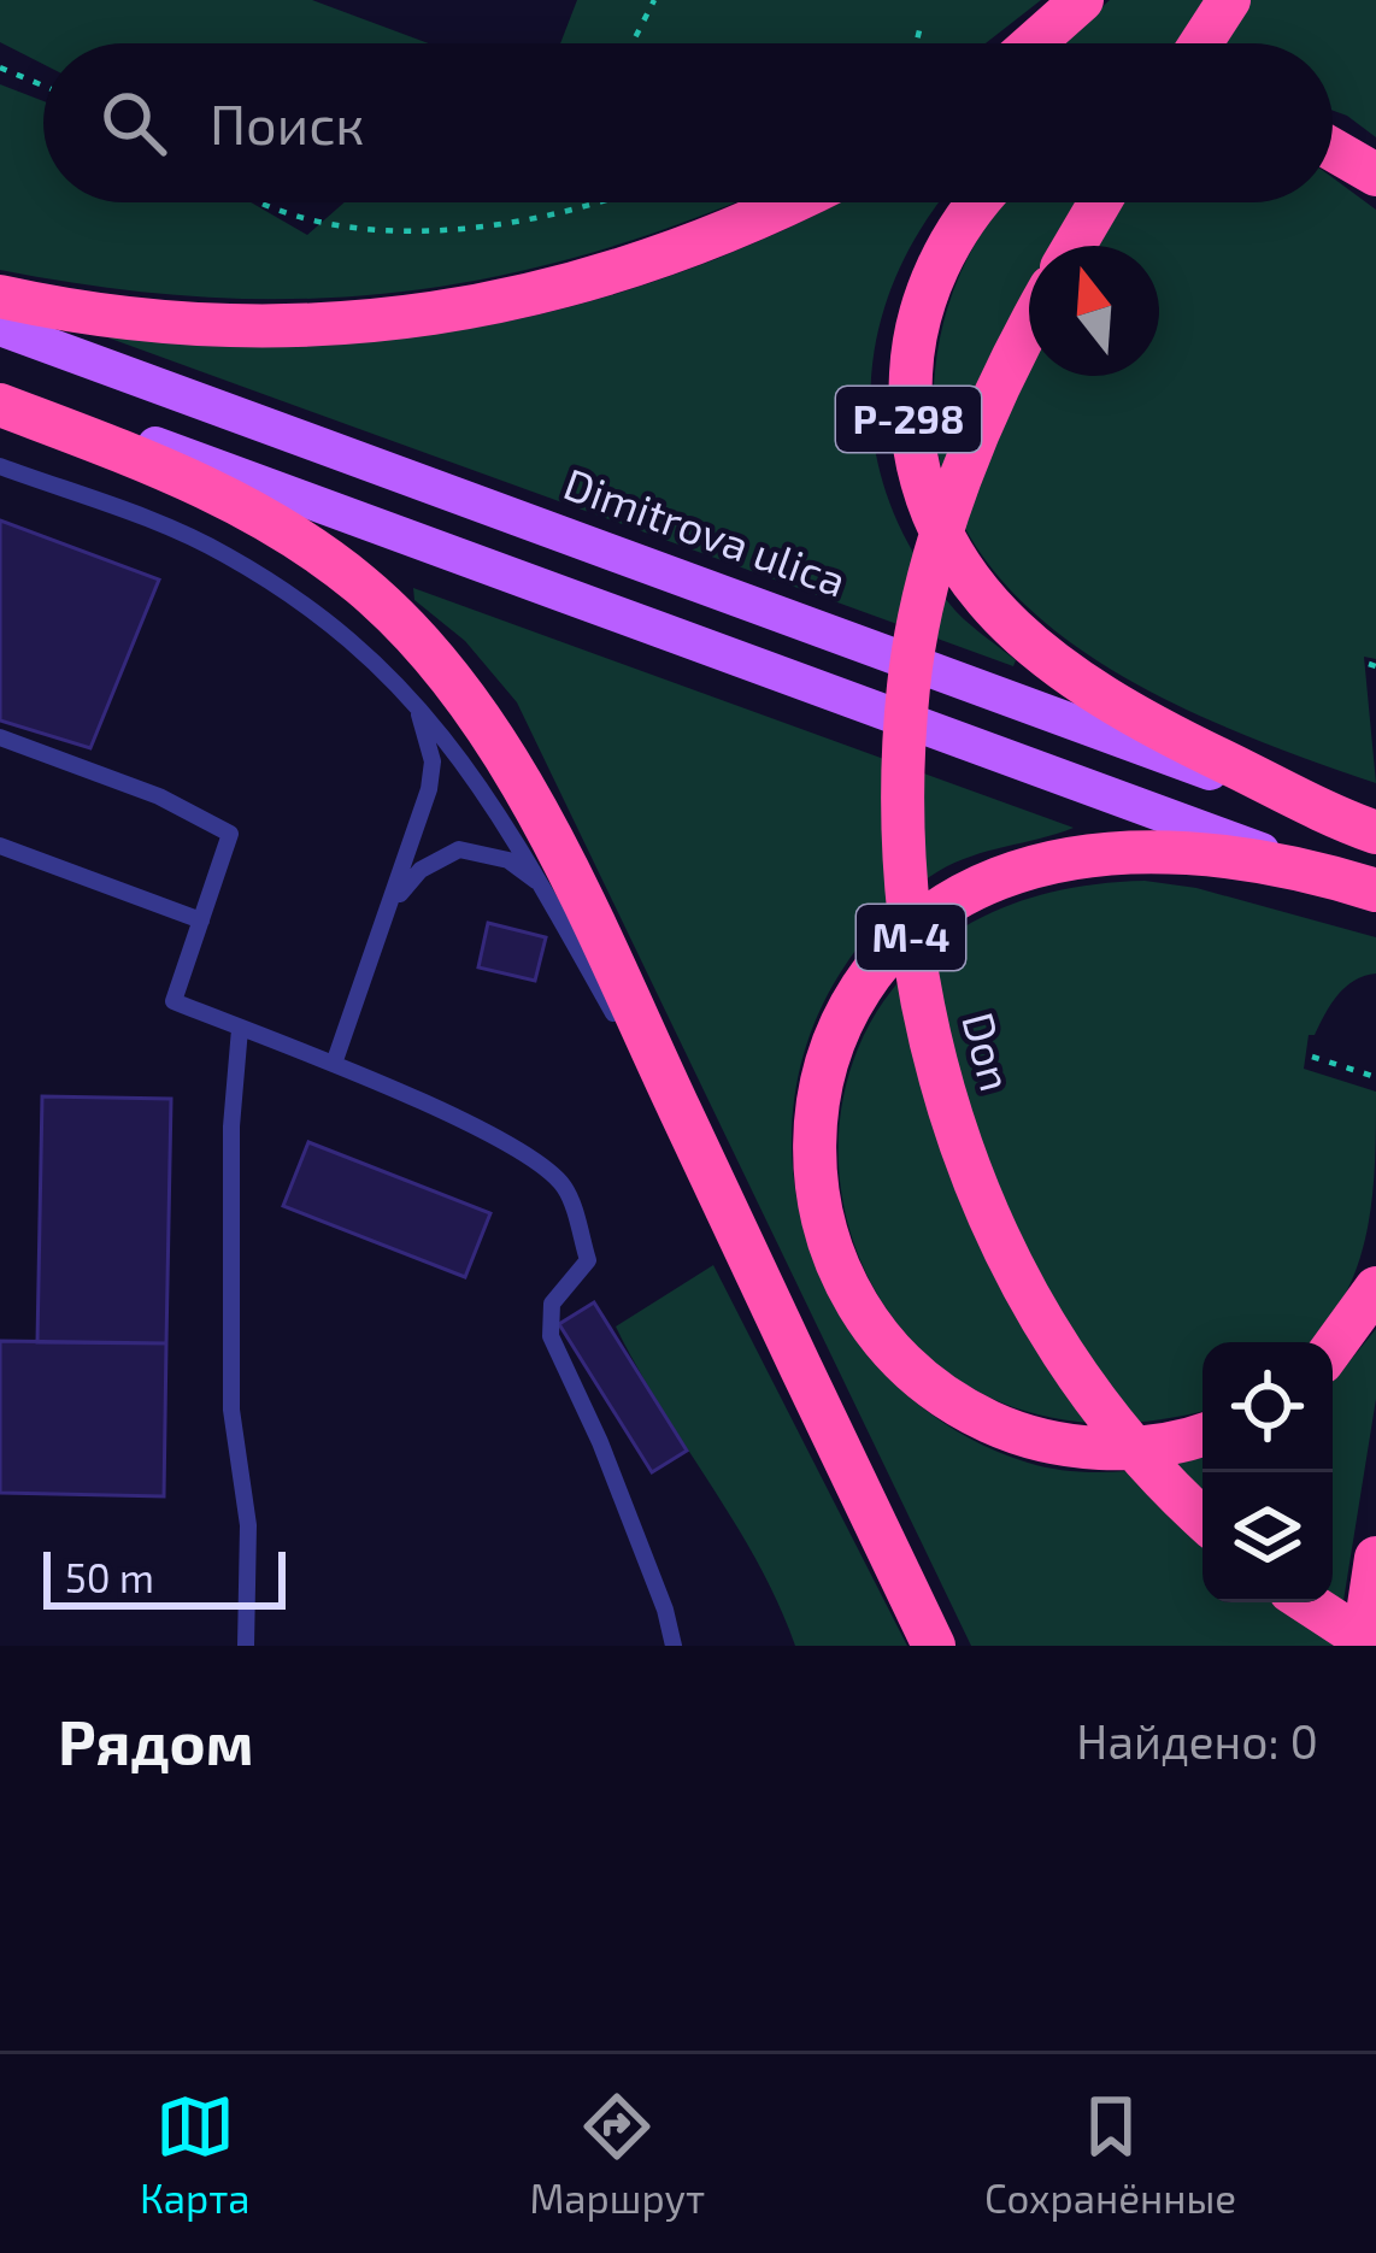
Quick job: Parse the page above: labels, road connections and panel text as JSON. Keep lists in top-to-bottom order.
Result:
{
  "streets": {
    "highway": ["Р-298", "М-4", "Don"],
    "main road": ["Dimitrova ulica"]
  },
  "crossings": [
    ["Р-298", "Dimitrova ulica"]
  ],
  "scale_bar": "50 m",
  "north": "top",
  "page": {
    "search": "Поиск",
    "scale": "50 m",
    "heading": ["Рядом", "Найдено: 0"],
    "nav": ["Карта", "Маршрут", "Сохранённые"]
  }
}
